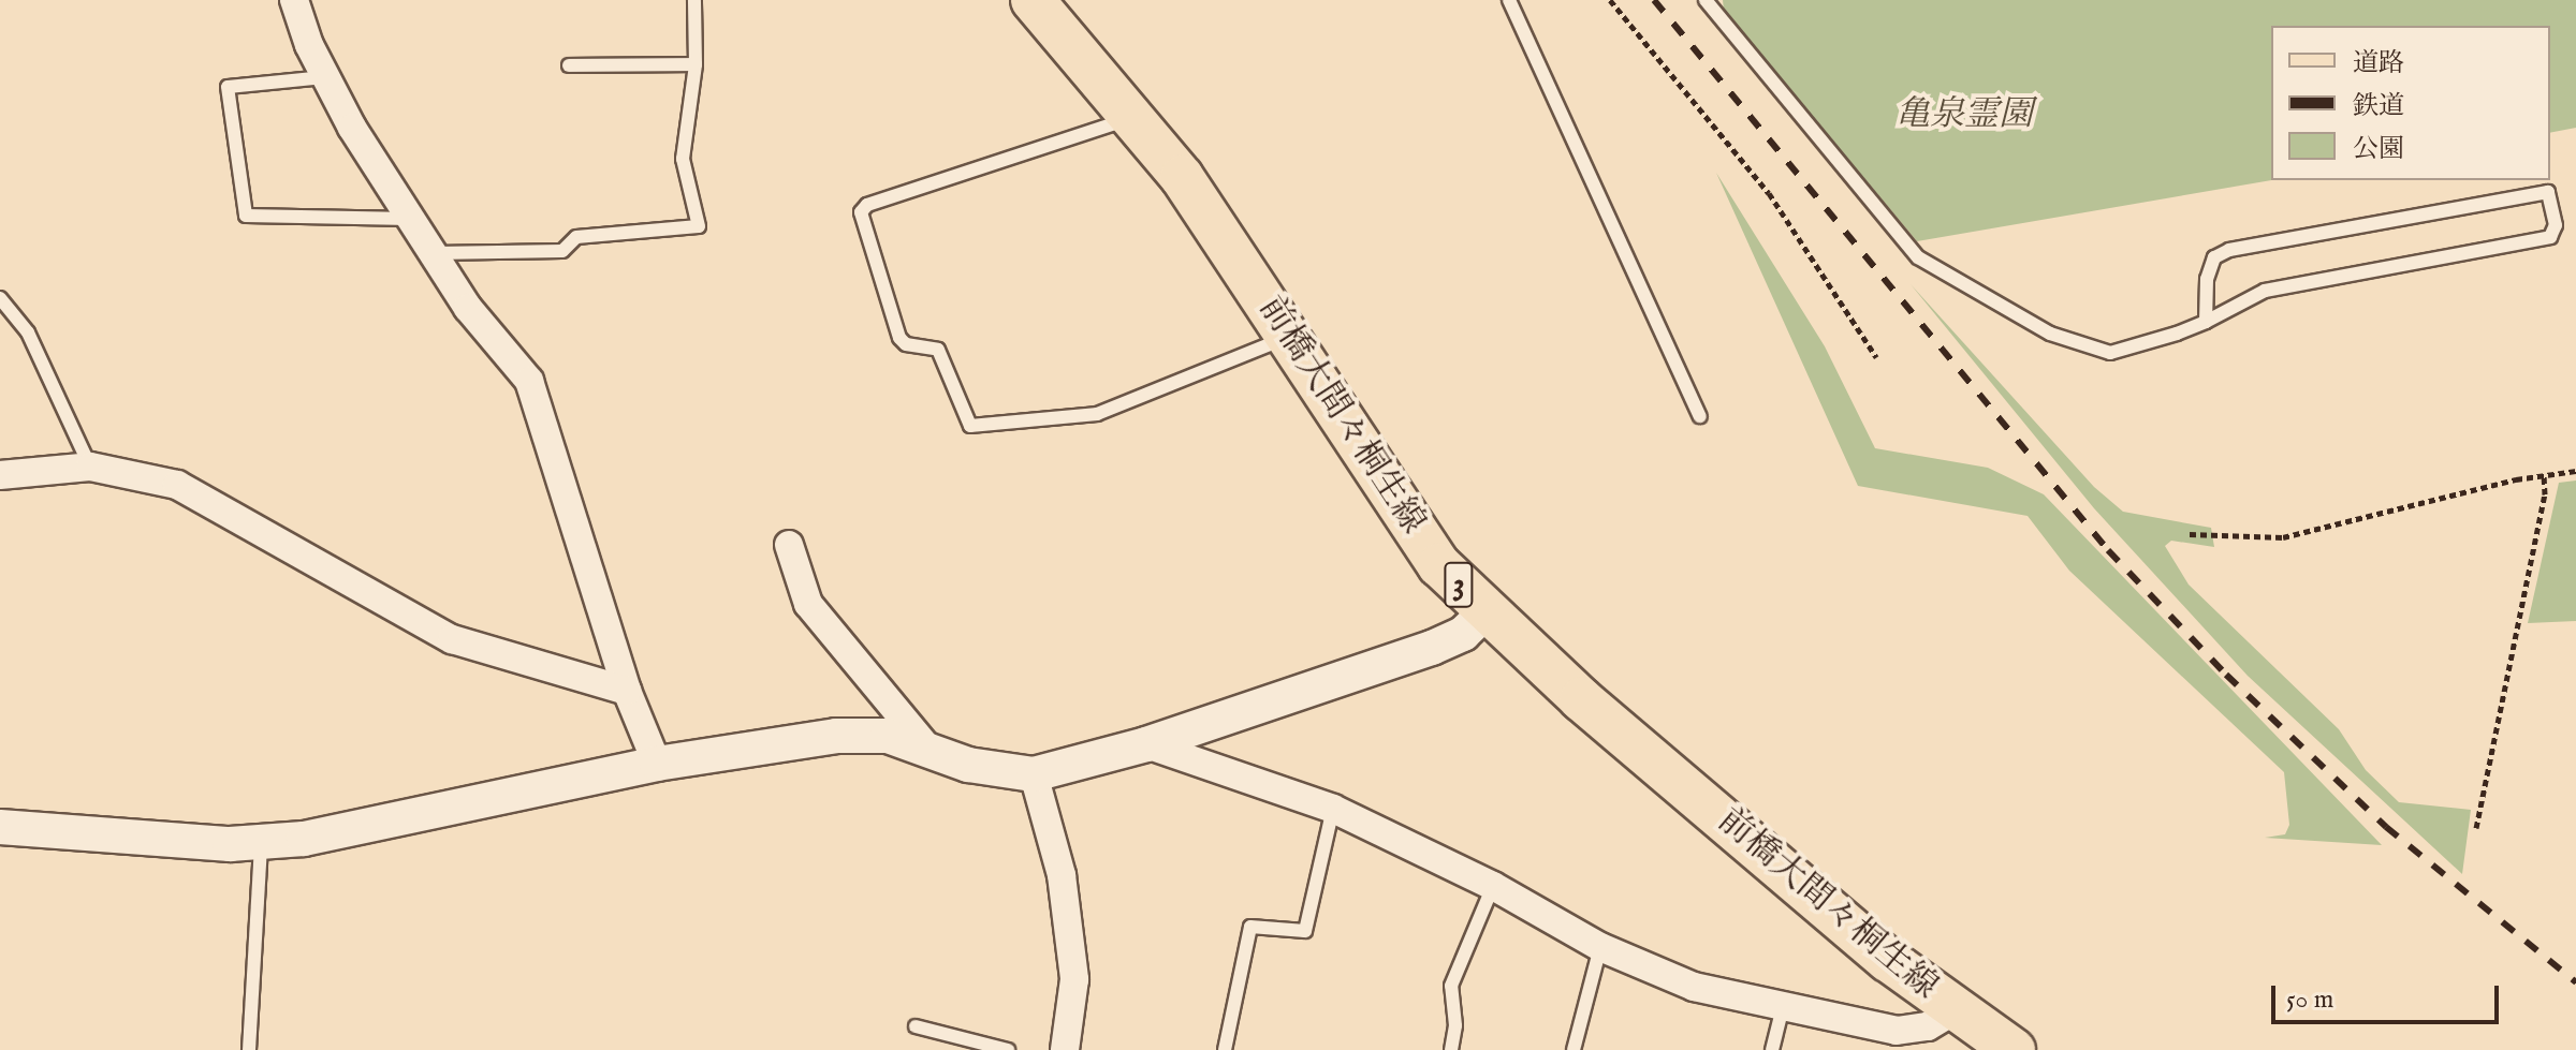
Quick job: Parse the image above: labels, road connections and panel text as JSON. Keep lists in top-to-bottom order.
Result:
{
  "streets": {
    "main road": ["前橋大間々桐生線", "3"]
  },
  "parks": ["亀泉霊園"],
  "legend": ["道路", "鉄道", "公園"],
  "scale_bar": "50 m"
}
